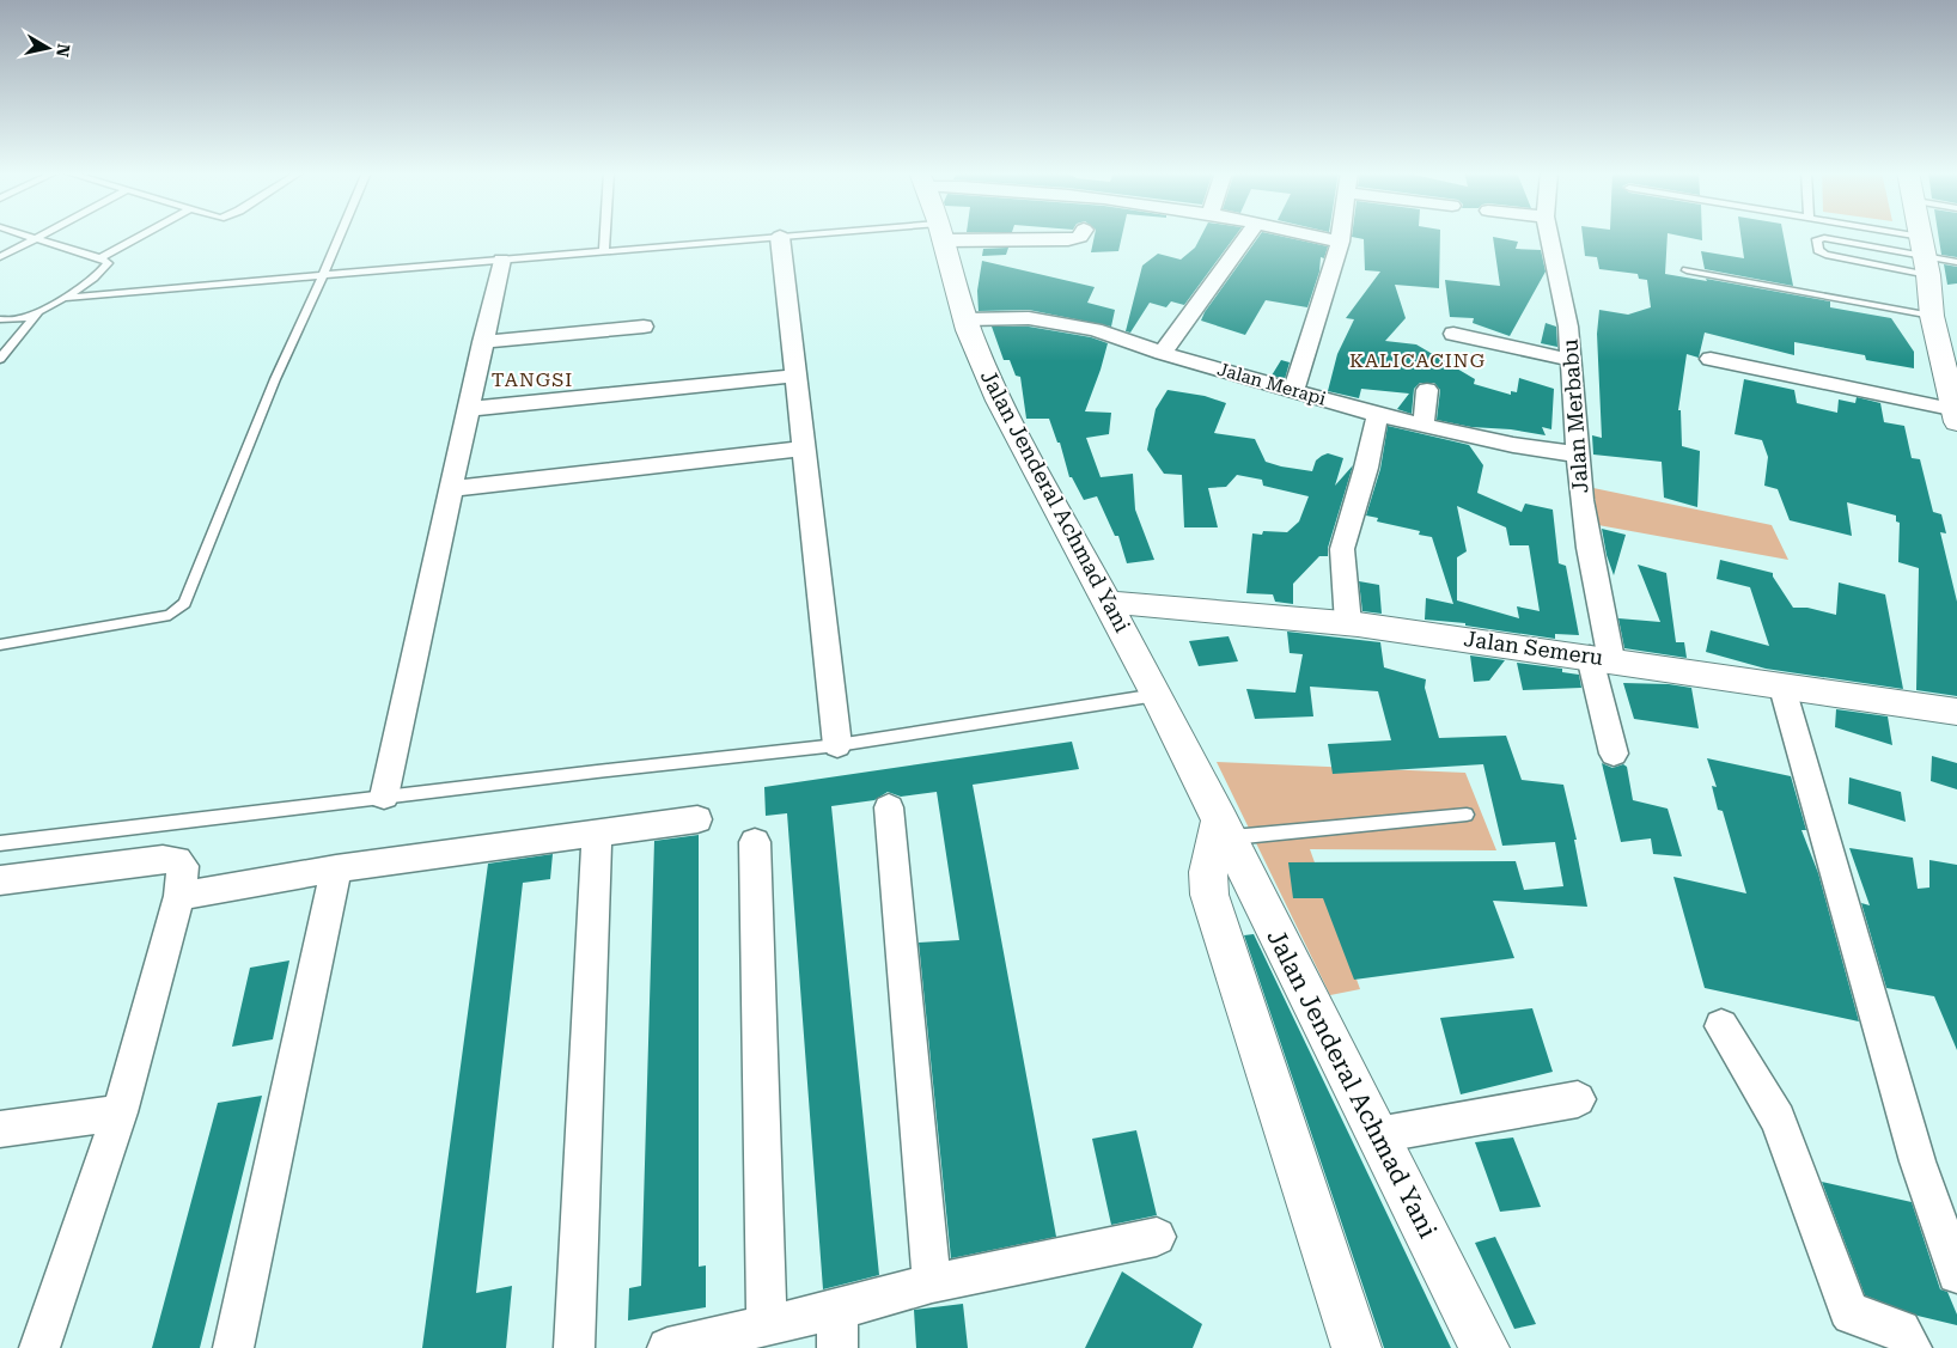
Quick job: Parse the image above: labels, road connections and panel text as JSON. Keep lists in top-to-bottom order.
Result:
{
  "streets": {
    "main road": ["Jalan Jenderal Achmad Yani", "Jalan Semeru"],
    "street": ["Jalan Merapi", "Jalan Merbabu"]
  },
  "crossings": [
    ["Jalan Merapi", "Jalan Merbabu"],
    ["Jalan Merapi", "Jalan Jenderal Achmad Yani"],
    ["Jalan Merbabu", "Jalan Semeru"],
    ["Jalan Jenderal Achmad Yani", "Jalan Semeru"]
  ],
  "districts": ["KALICACING", "TANGSI"],
  "north": "right"
}
